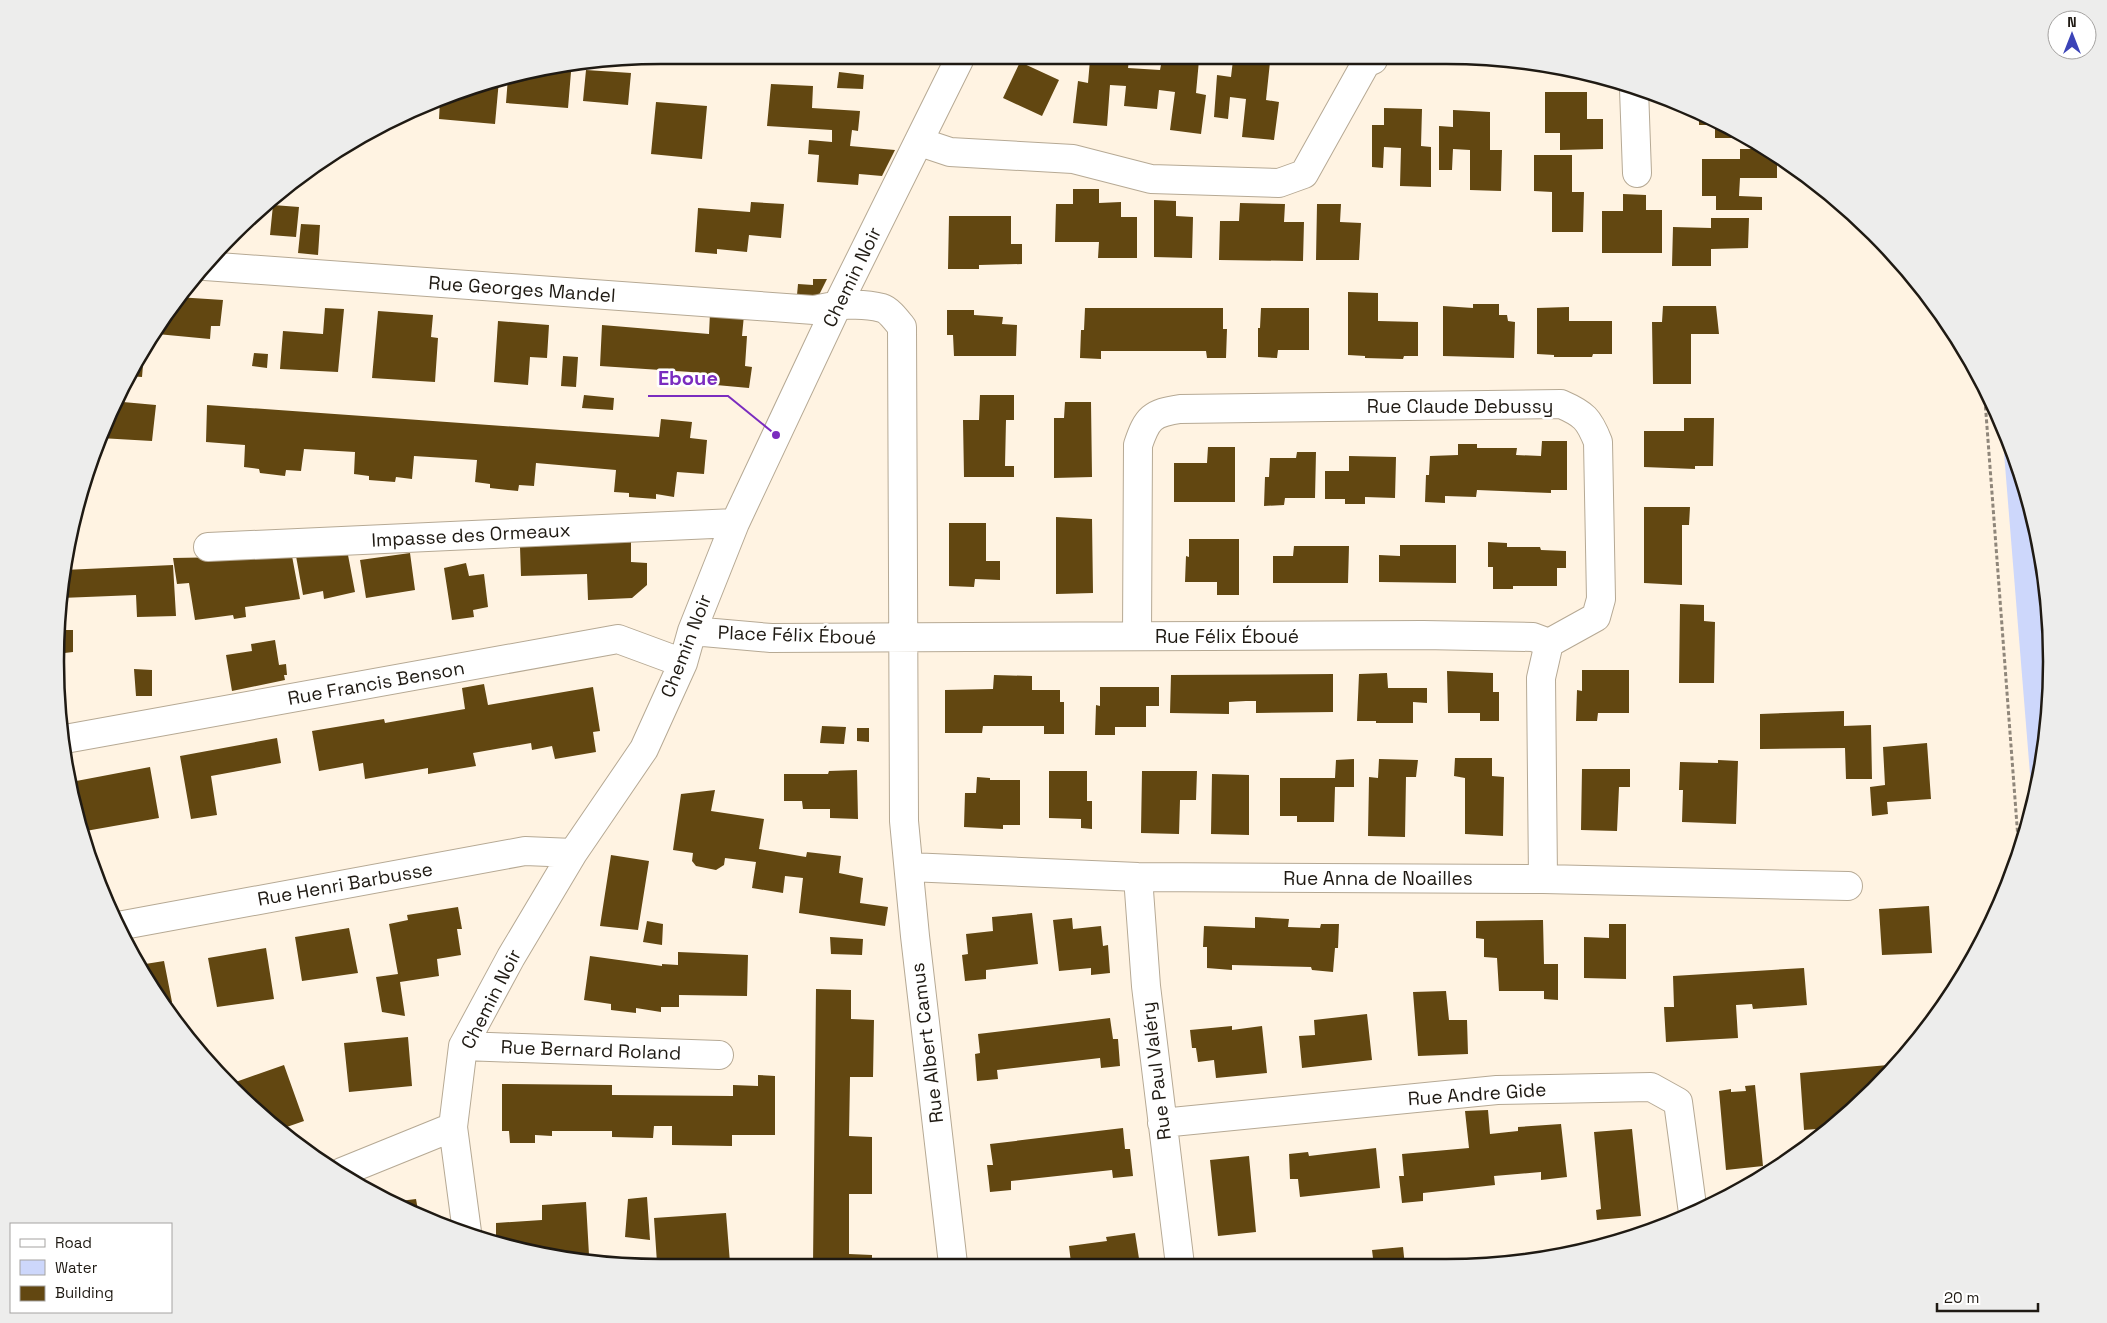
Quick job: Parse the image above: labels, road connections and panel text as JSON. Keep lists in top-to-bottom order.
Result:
{
  "streets": {
    "street": [
      "Chemin Noir",
      "Rue Georges Mandel",
      "Rue Claude Debussy",
      "Impasse des Ormeaux",
      "Place Félix Éboué",
      "Rue Félix Éboué",
      "Rue Francis Benson",
      "Rue Anna de Noailles",
      "Rue Henri Barbusse",
      "Rue Albert Camus",
      "Rue Bernard Roland",
      "Rue Paul Valéry",
      "Rue Andre Gide"
    ]
  },
  "crossings": [
    ["Chemin Noir", "Rue Georges Mandel"],
    ["Chemin Noir", "Impasse des Ormeaux"],
    ["Chemin Noir", "Place Félix Éboué"],
    ["Chemin Noir", "Rue Francis Benson"],
    ["Chemin Noir", "Rue Henri Barbusse"],
    ["Chemin Noir", "Rue Bernard Roland"],
    ["Rue Georges Mandel", "Place Félix Éboué"],
    ["Rue Georges Mandel", "Rue Félix Éboué"],
    ["Rue Georges Mandel", "Rue Albert Camus"],
    ["Rue Claude Debussy", "Rue Félix Éboué"],
    ["Place Félix Éboué", "Rue Félix Éboué"],
    ["Place Félix Éboué", "Rue Albert Camus"],
    ["Rue Félix Éboué", "Rue Albert Camus"],
    ["Rue Anna de Noailles", "Rue Albert Camus"],
    ["Rue Anna de Noailles", "Rue Paul Valéry"],
    ["Rue Paul Valéry", "Rue Andre Gide"]
  ],
  "places": ["Eboue"],
  "legend": ["Road", "Water", "Building"],
  "scale_bar": "20 m",
  "north": "top"
}
